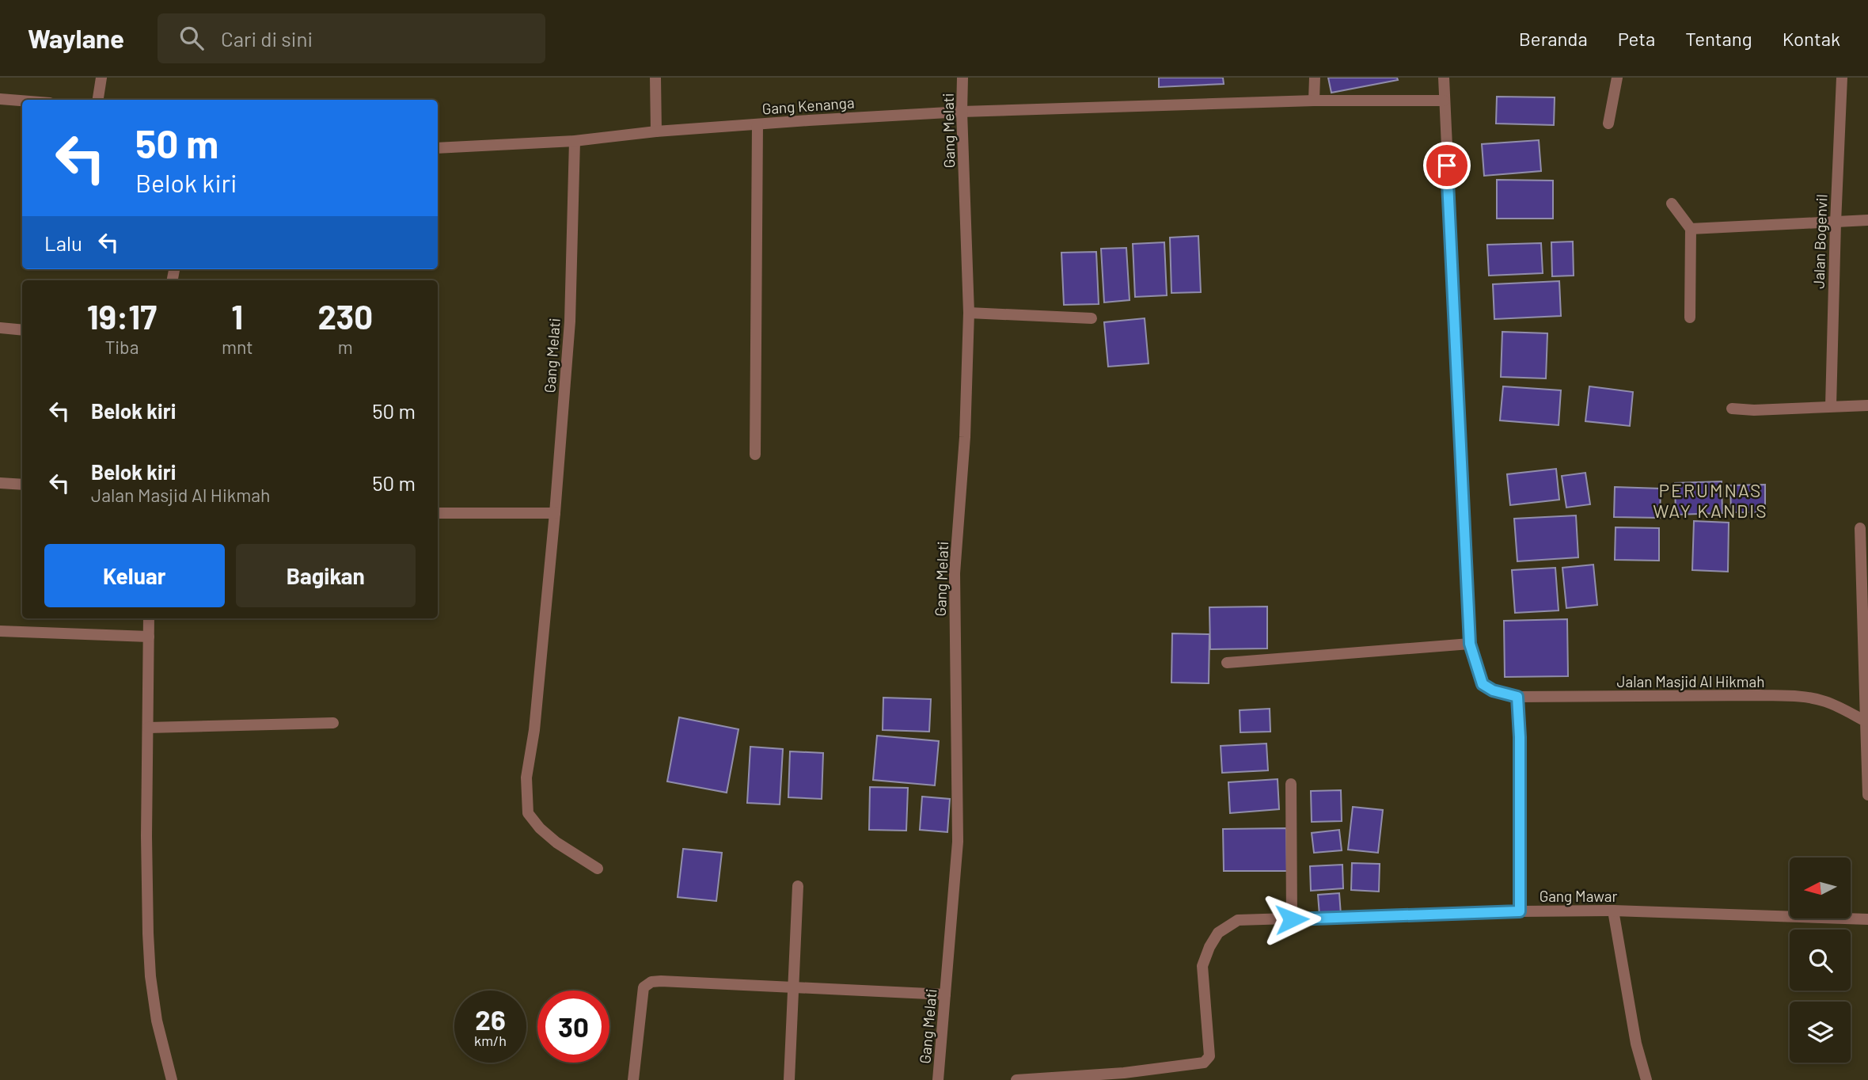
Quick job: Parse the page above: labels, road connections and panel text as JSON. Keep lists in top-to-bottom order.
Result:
{
  "streets": {
    "street": [
      "Gang Kenanga",
      "Gang Melati",
      "Jalan Bogenvil",
      "Jalan Masjid Al Hikmah",
      "Gang Mawar"
    ]
  },
  "crossings": [
    ["Gang Kenanga", "Gang Melati"],
    ["Gang Kenanga", "Jalan Masjid Al Hikmah"]
  ],
  "districts": ["PERUMNAS WAY KANDIS"],
  "north": "left",
  "page": {
    "header": "Waylane",
    "search": "Cari di sini",
    "nav": [
      "Beranda",
      "Peta",
      "Tentang",
      "Kontak"
    ],
    "turn": ["50 m", "Belok kiri"],
    "then": "Lalu",
    "eta": [
      "19:17",
      "Tiba",
      "1",
      "mnt",
      "230",
      "m"
    ],
    "list": [
      {
        "name": "Belok kiri",
        "value": "50 m"
      },
      {
        "name": "Belok kiri",
        "note": "Jalan Masjid Al Hikmah",
        "value": "50 m"
      }
    ],
    "buttons": ["Keluar", "Bagikan"],
    "speed": "26 km/h",
    "limit": "30"
  }
}
